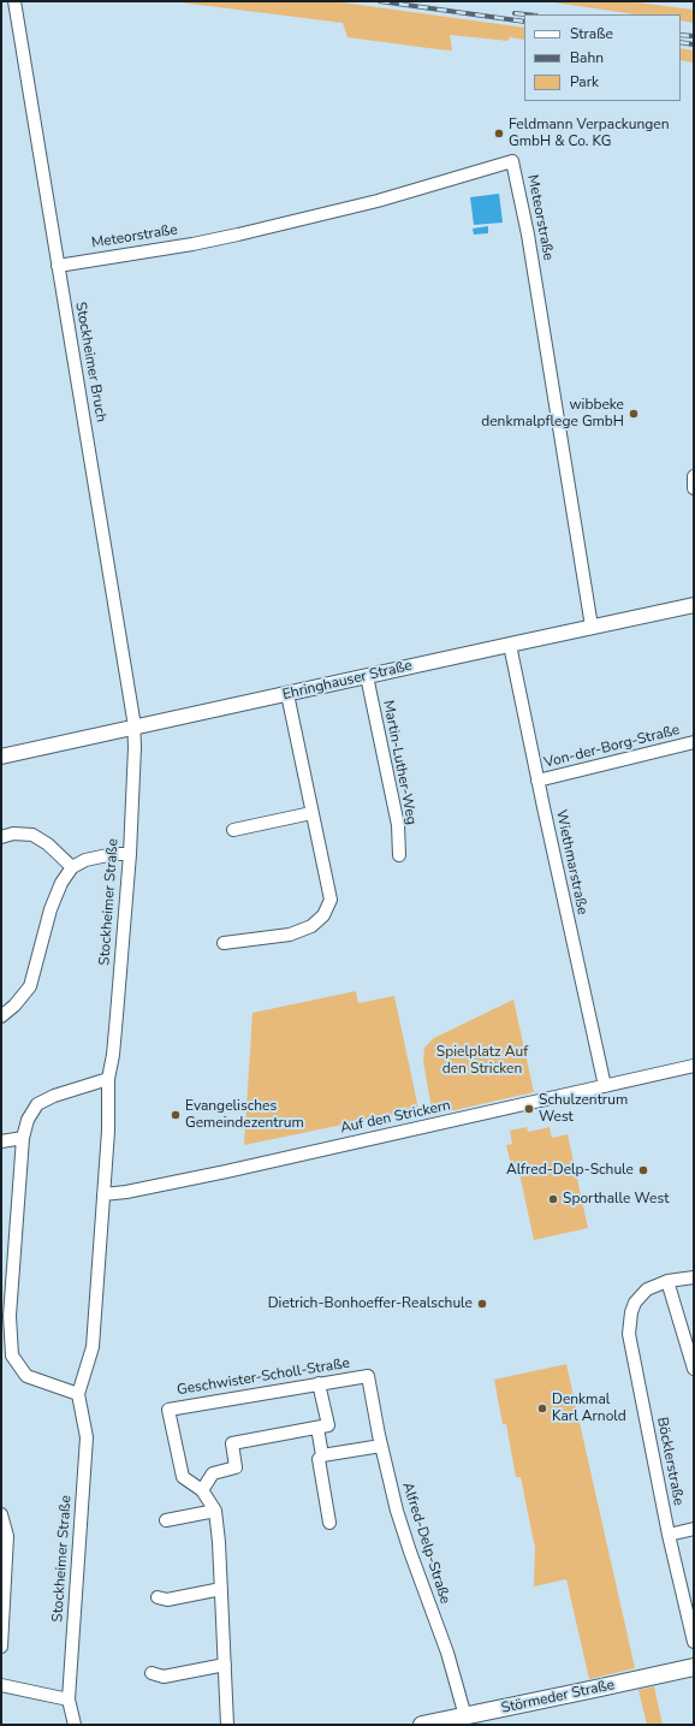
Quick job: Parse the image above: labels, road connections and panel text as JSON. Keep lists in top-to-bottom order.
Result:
{
  "streets": {
    "main road": ["Störmeder Straße"],
    "street": [
      "Meteorstraße",
      "Stockheimer Bruch",
      "Ehringhauser Straße",
      "Von-der-Borg-Straße",
      "Martin-Luther-Weg",
      "Wiethmarstraße",
      "Stockheimer Straße",
      "Auf den Strickern",
      "Geschwister-Scholl-Straße",
      "Böcklerstraße",
      "Alfred-Delp-Straße"
    ]
  },
  "crossings": [
    ["Meteorstraße", "Stockheimer Bruch"],
    ["Meteorstraße", "Ehringhauser Straße"],
    ["Stockheimer Bruch", "Ehringhauser Straße"],
    ["Stockheimer Bruch", "Stockheimer Straße"],
    ["Ehringhauser Straße", "Martin-Luther-Weg"],
    ["Ehringhauser Straße", "Wiethmarstraße"],
    ["Ehringhauser Straße", "Stockheimer Straße"],
    ["Von-der-Borg-Straße", "Wiethmarstraße"],
    ["Wiethmarstraße", "Auf den Strickern"],
    ["Stockheimer Straße", "Auf den Strickern"],
    ["Geschwister-Scholl-Straße", "Alfred-Delp-Straße"],
    ["Alfred-Delp-Straße", "Störmeder Straße"]
  ],
  "parks": ["Spielplatz Auf den Stricken"],
  "places": [
    "Feldmann Verpackungen GmbH & Co. KG",
    "wibbeke denkmalpflege GmbH",
    "Schulzentrum West",
    "Evangelisches Gemeindezentrum",
    "Alfred-Delp-Schule",
    "Sporthalle West",
    "Dietrich-Bonhoeffer-Realschule",
    "Denkmal Karl Arnold"
  ],
  "legend": ["Straße", "Bahn", "Park"]
}
